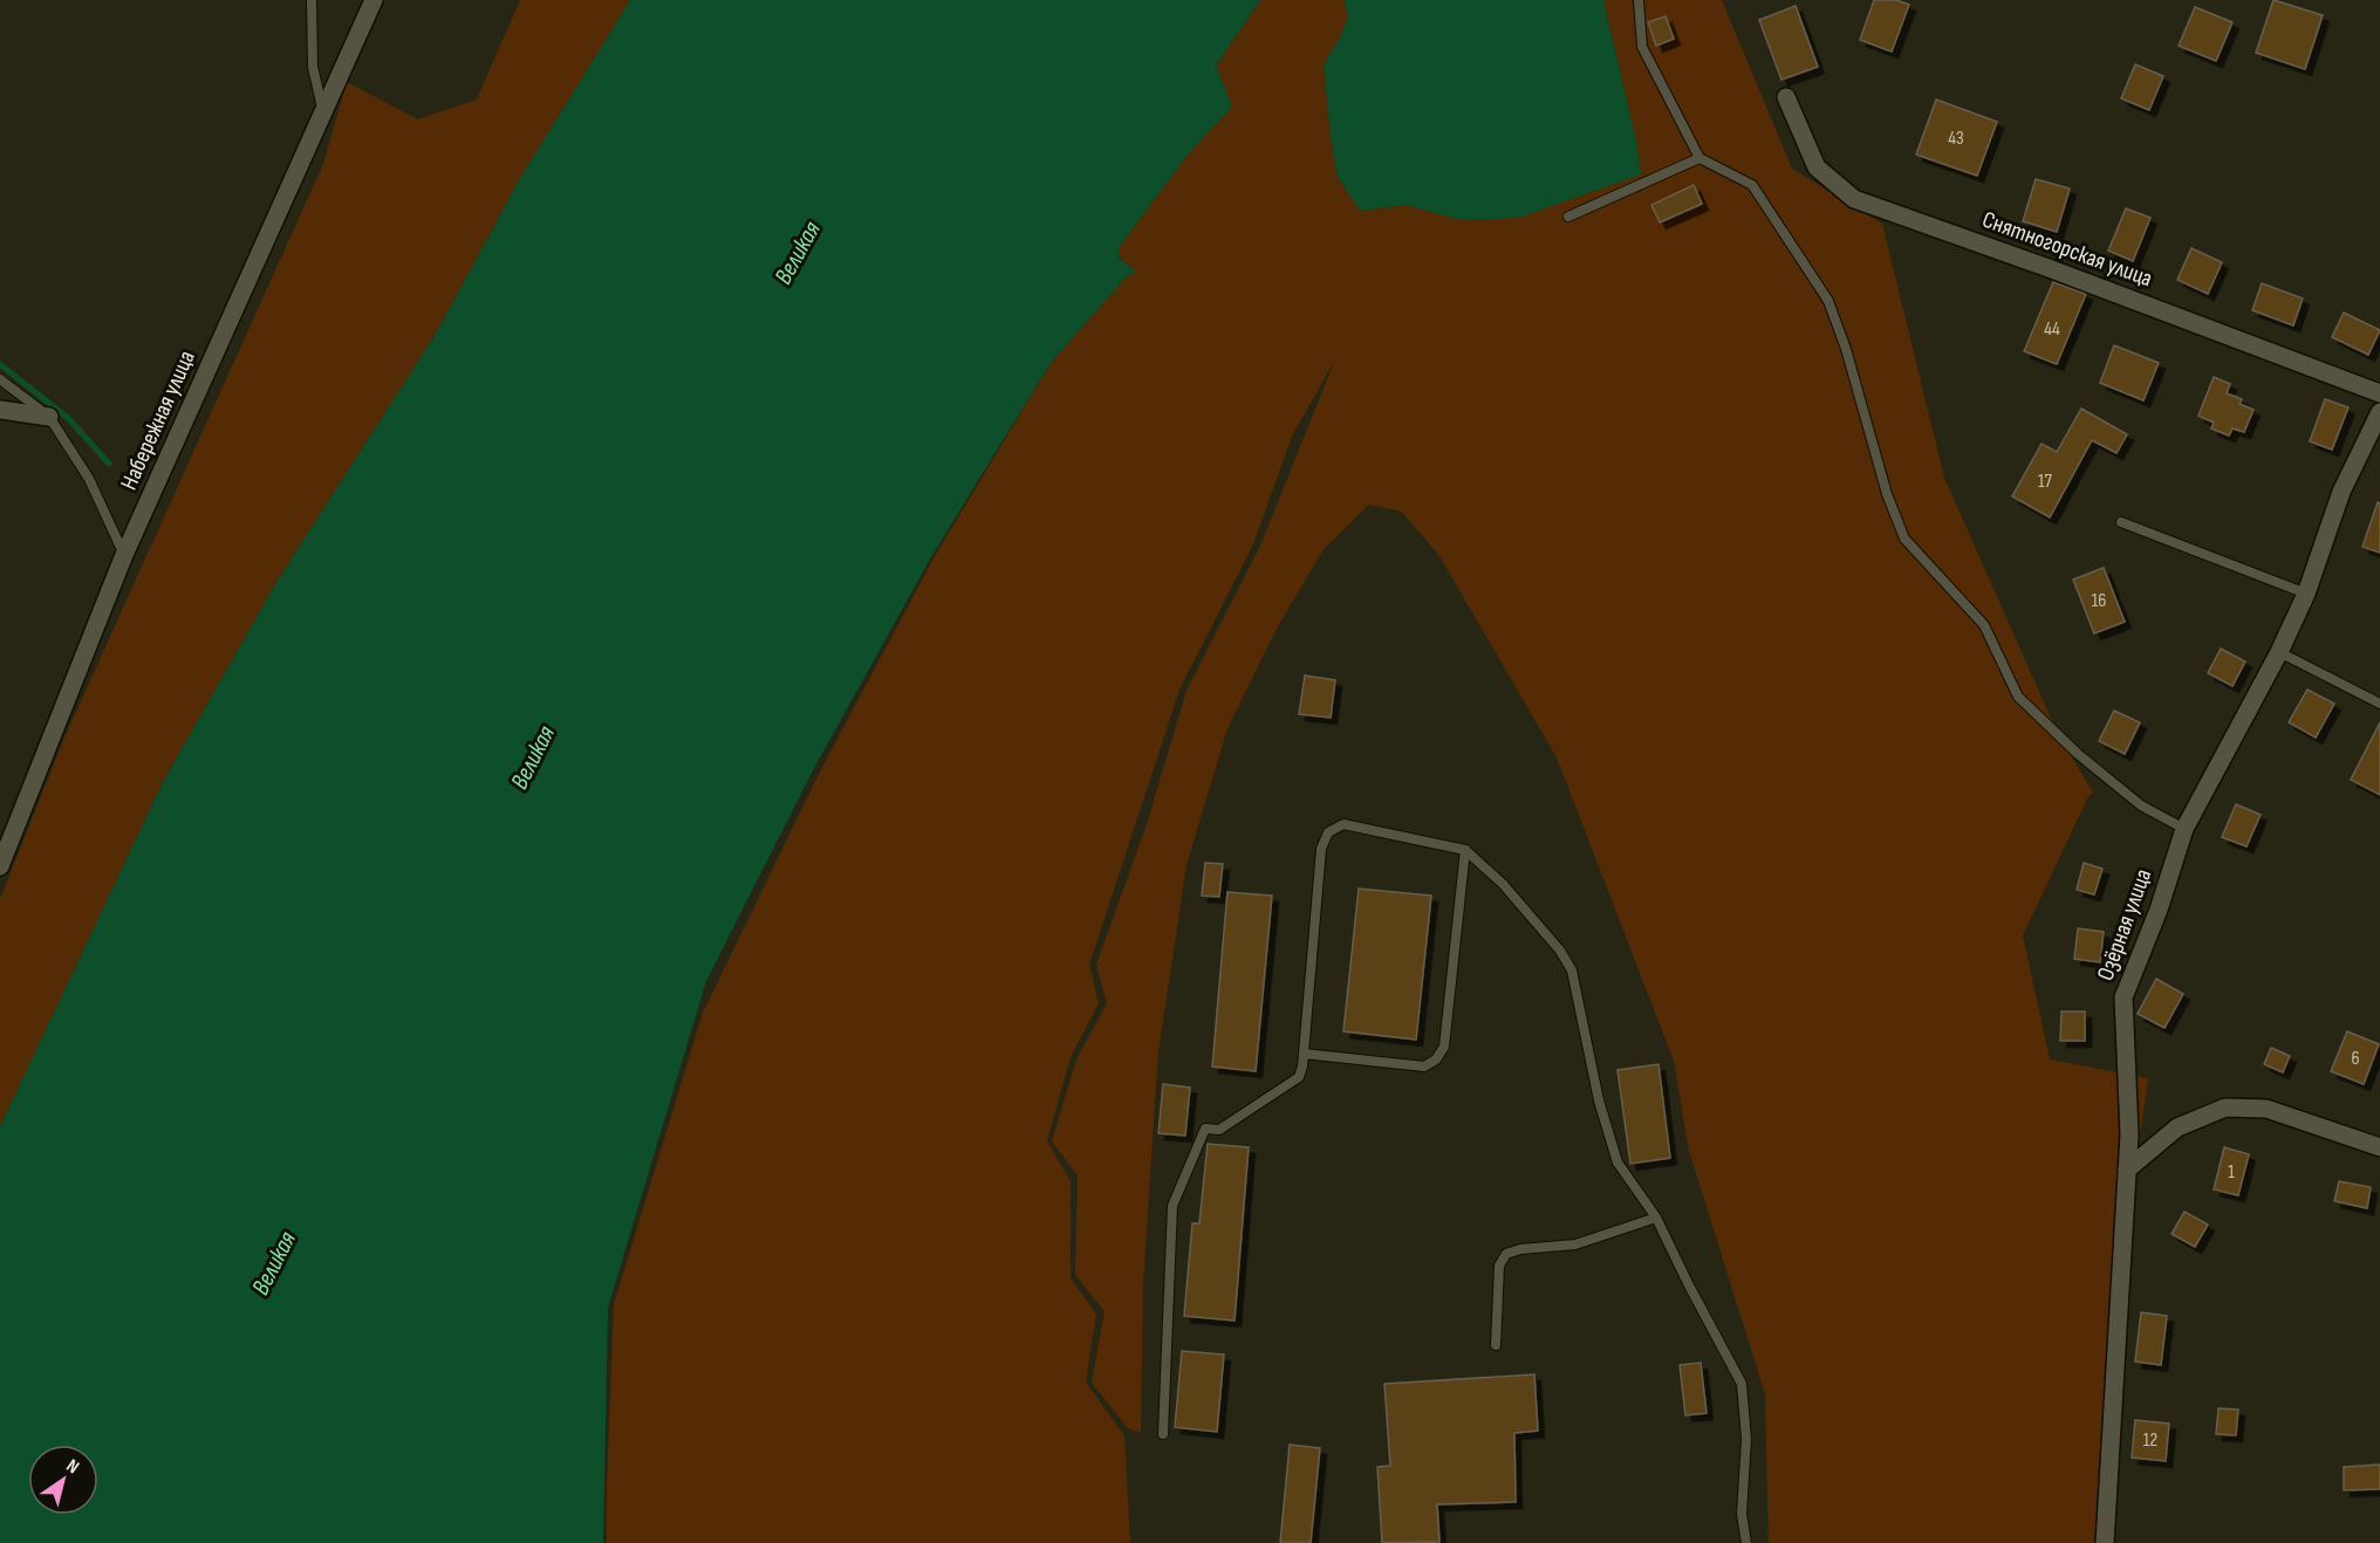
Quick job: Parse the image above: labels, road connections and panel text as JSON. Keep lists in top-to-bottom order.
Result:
{
  "streets": {
    "street": ["Снятногорская улица", "Набережная улица", "Озёрная улица"]
  },
  "water": ["Великая"],
  "house_numbers": [
    "43",
    "44",
    "17",
    "16",
    "6",
    "1",
    "12"
  ],
  "north": "top right"
}
